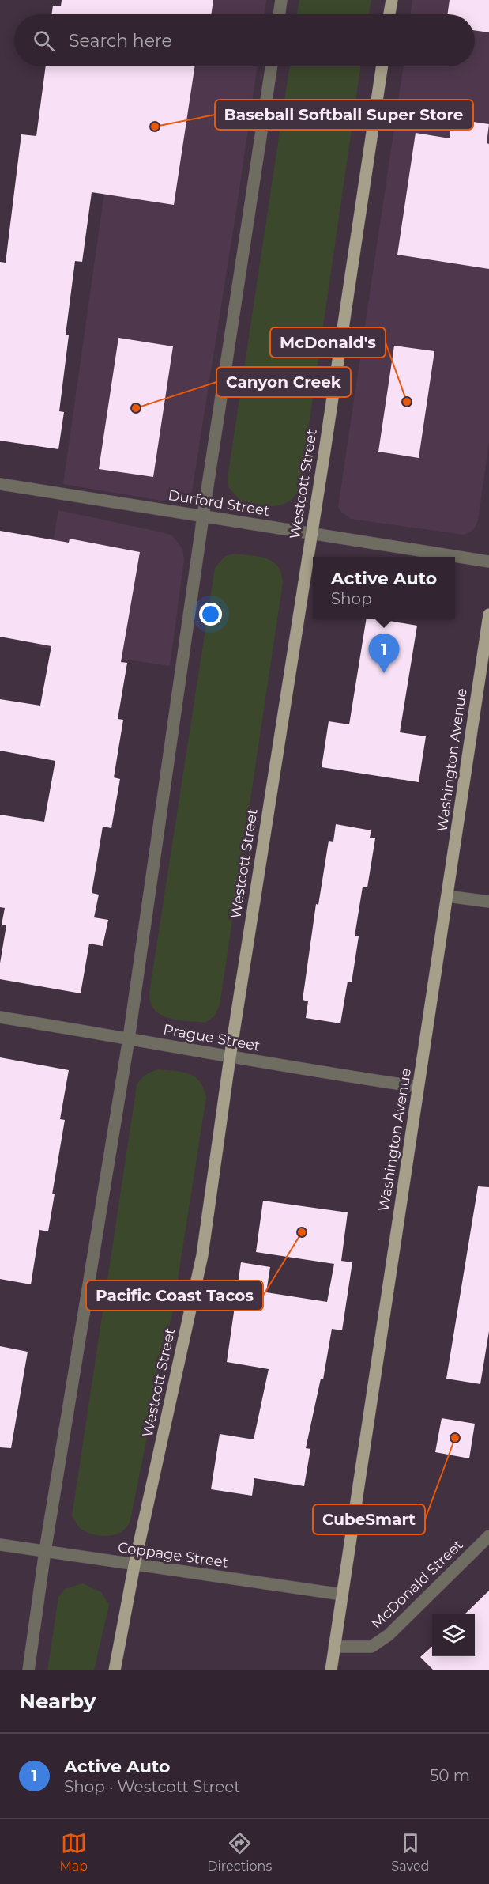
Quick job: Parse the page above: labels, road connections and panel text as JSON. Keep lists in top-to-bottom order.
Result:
{
  "streets": {
    "main road": ["Westcott Street", "Washington Avenue"],
    "street": [
      "Durford Street",
      "Prague Street",
      "Coppage Street",
      "McDonald Street"
    ]
  },
  "crossings": [
    ["Westcott Street", "Durford Street"],
    ["Westcott Street", "Prague Street"],
    ["Westcott Street", "Coppage Street"],
    ["Washington Avenue", "Prague Street"],
    ["Washington Avenue", "Coppage Street"],
    ["Washington Avenue", "McDonald Street"]
  ],
  "places": [
    "Baseball Softball Super Store",
    "McDonald's",
    "Canyon Creek",
    "Pacific Coast Tacos",
    "CubeSmart"
  ],
  "page": {
    "search": "Search here",
    "popup": ["Active Auto", "Shop"],
    "pins": "1",
    "heading": "Nearby",
    "list": [
      {
        "mark": "1",
        "name": "Active Auto",
        "note": "Shop · Westcott Street",
        "value": "50 m"
      }
    ],
    "nav": ["Map", "Directions", "Saved"]
  }
}
